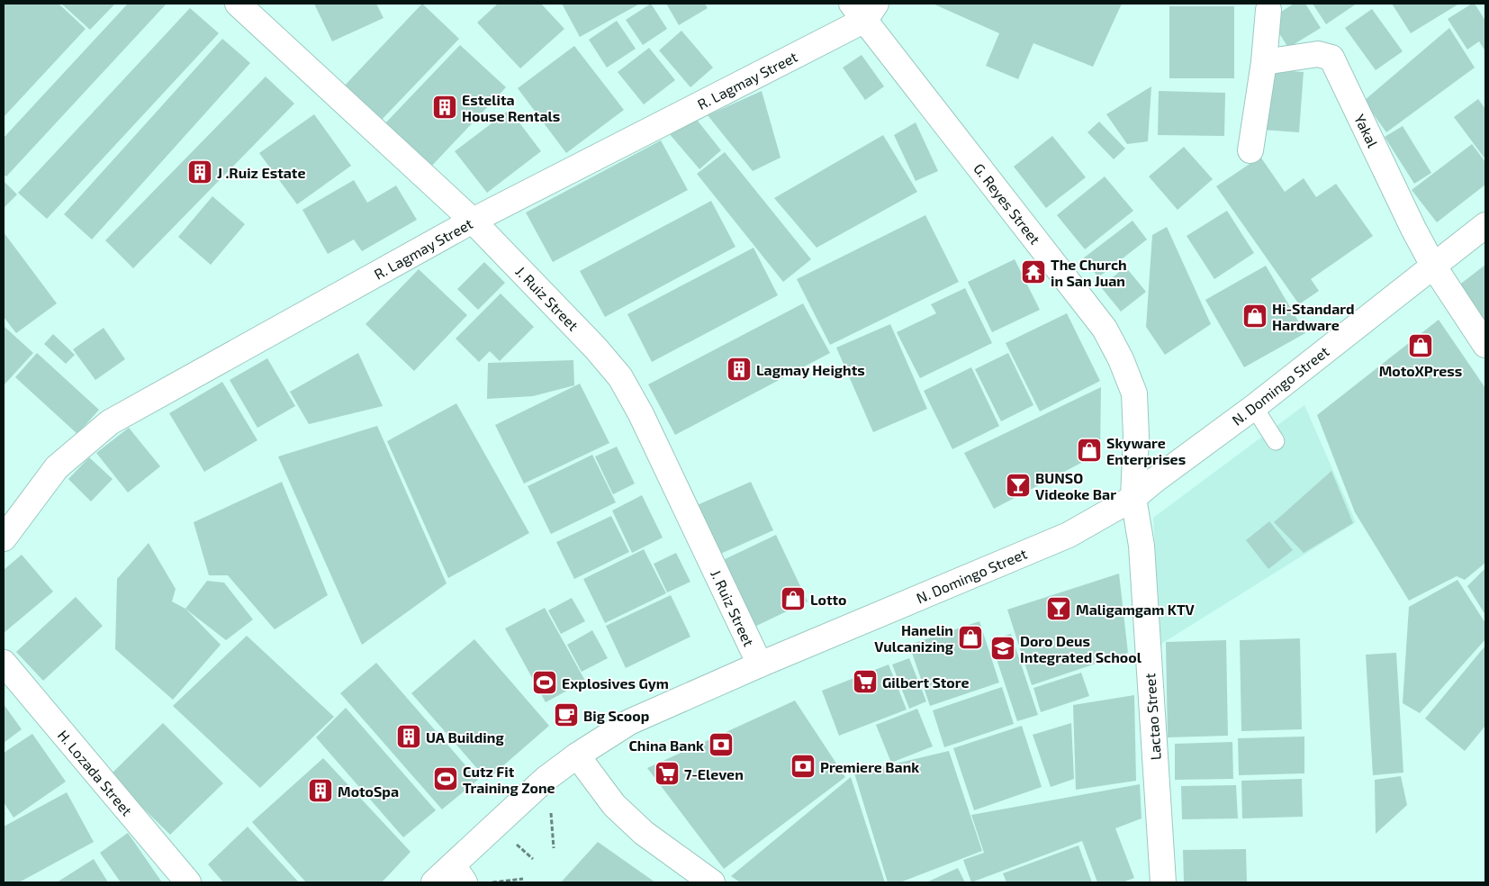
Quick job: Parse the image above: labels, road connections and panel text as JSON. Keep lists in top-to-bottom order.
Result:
{
  "streets": {
    "street": [
      "R. Lagmay Street",
      "Yakal",
      "G. Reyes Street",
      "J. Ruiz Street",
      "N. Domingo Street",
      "Lactao Street",
      "H. Lozada Street"
    ]
  },
  "crossings": [
    ["R. Lagmay Street", "G. Reyes Street"],
    ["R. Lagmay Street", "J. Ruiz Street"],
    ["Yakal", "N. Domingo Street"],
    ["G. Reyes Street", "N. Domingo Street"],
    ["G. Reyes Street", "Lactao Street"],
    ["J. Ruiz Street", "N. Domingo Street"],
    ["N. Domingo Street", "Lactao Street"]
  ],
  "places": {
    "building": [
      "Estelita House Rentals",
      "J .Ruiz Estate",
      "Lagmay Heights",
      "UA Building",
      "MotoSpa"
    ],
    "temple": ["The Church in San Juan"],
    "shop": [
      "Hi-Standard Hardware",
      "MotoXPress",
      "Skyware Enterprises",
      "Lotto",
      "Hanelin Vulcanizing"
    ],
    "bar": ["BUNSO Videoke Bar", "Maligamgam KTV"],
    "school or university": ["Doro Deus Integrated School"],
    "supermarket": ["Gilbert Store", "7-Eleven"],
    "sports": ["Explosives Gym", "Cutz Fit Training Zone"],
    "cafe": ["Big Scoop"],
    "bank": ["China Bank", "Premiere Bank"]
  }
}
